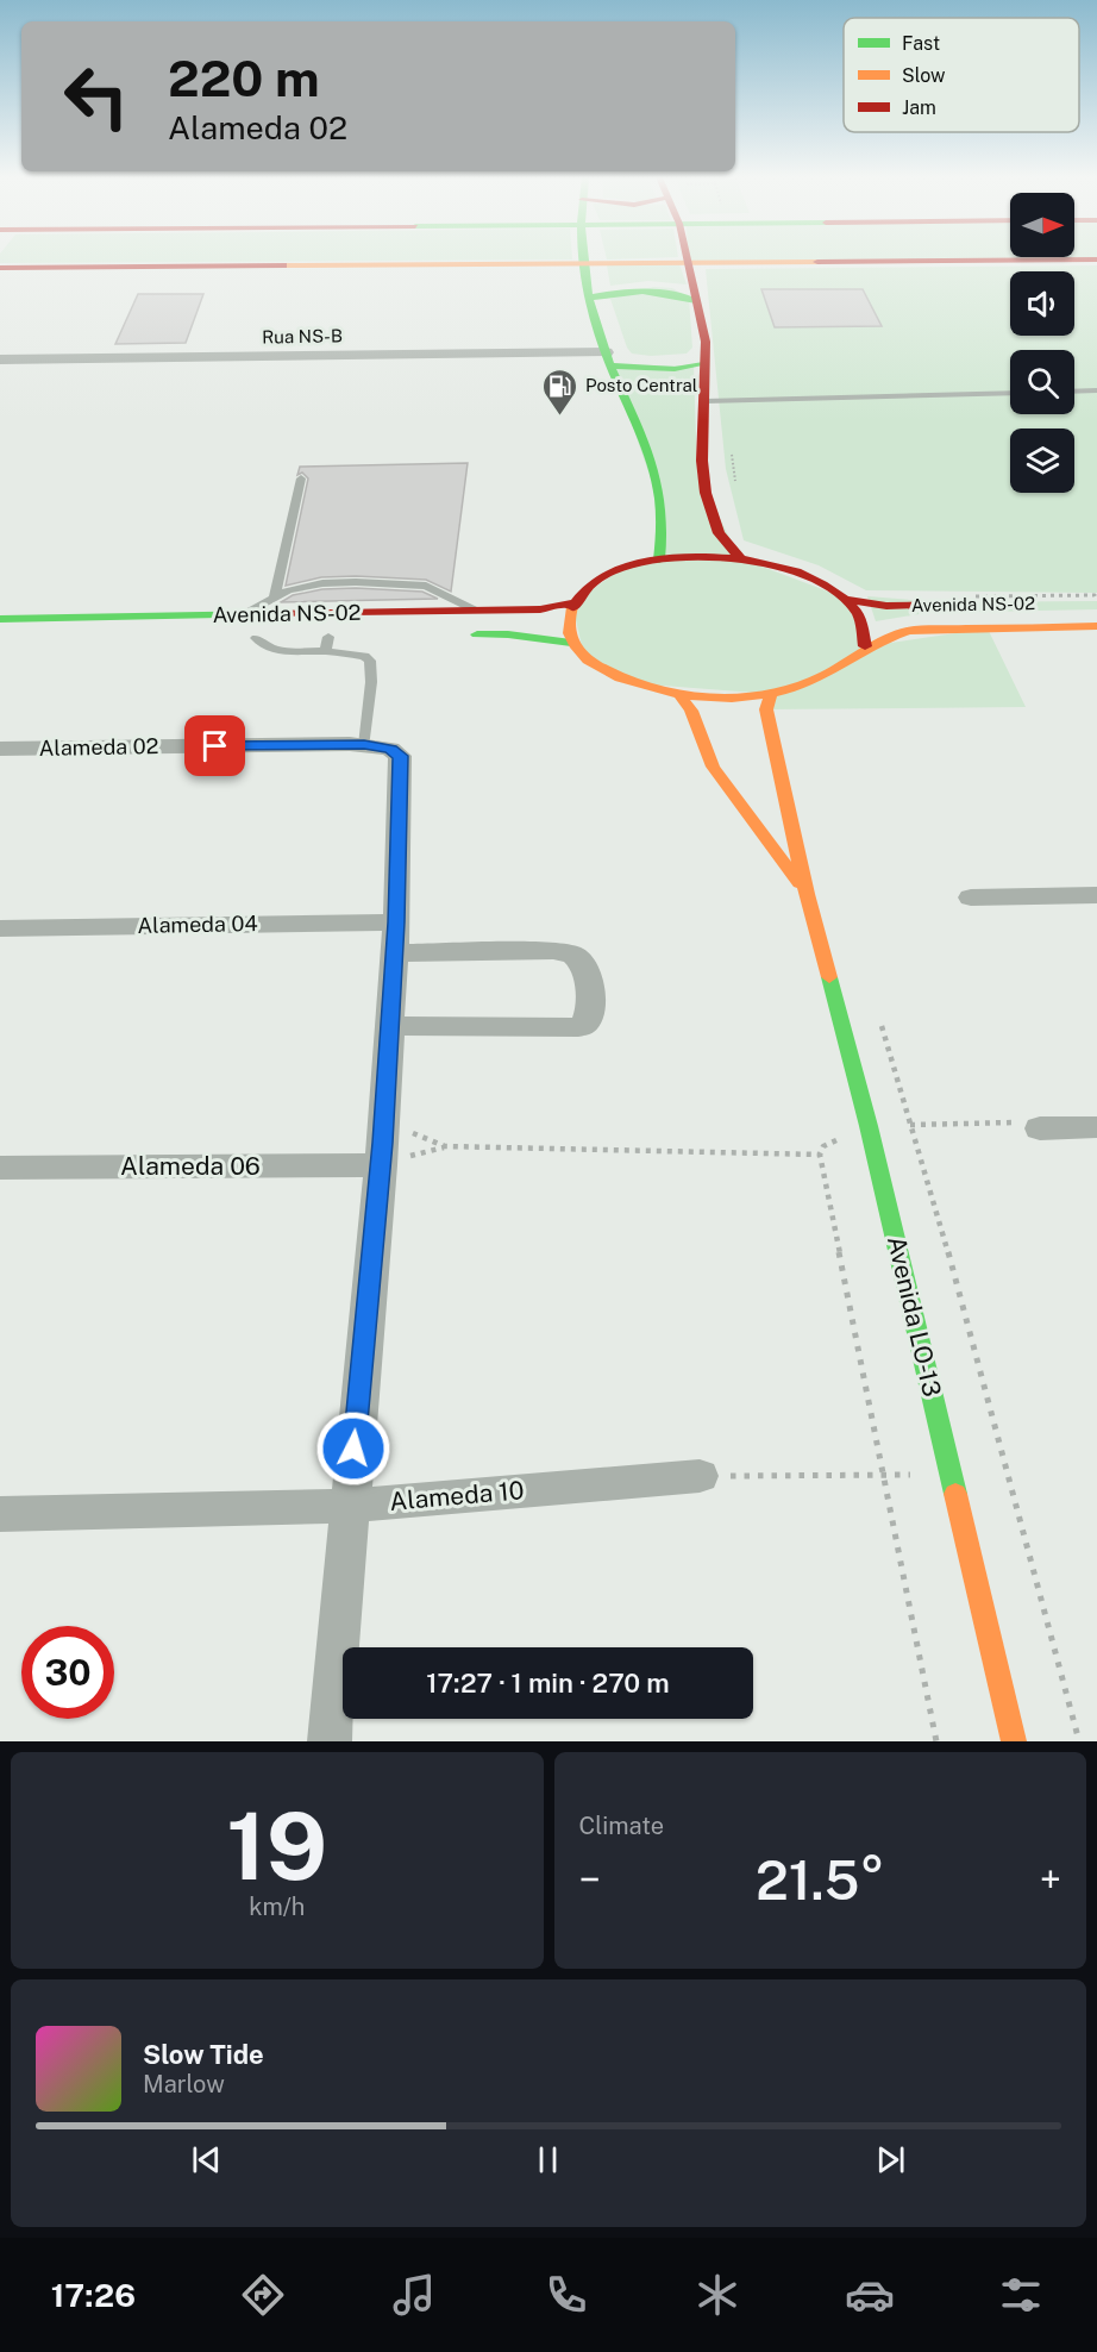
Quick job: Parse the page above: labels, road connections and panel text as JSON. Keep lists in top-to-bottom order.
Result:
{
  "streets": {
    "street": [
      "Rua NS-B",
      "Avenida NS-02",
      "Alameda 02",
      "Alameda 04",
      "Alameda 06",
      "Avenida LO-13",
      "Alameda 10"
    ]
  },
  "crossings": [
    ["Avenida NS-02", "Avenida LO-13"],
    ["Alameda 02", "Alameda 04"]
  ],
  "places": {
    "fuel station": ["Posto Central"]
  },
  "legend": ["Fast", "Slow", "Jam"],
  "north": "right",
  "page": {
    "turn": ["220 m", "Alameda 02"],
    "limit": "30",
    "trip": "17:27 · 1 min · 270 m",
    "tile": [
      ["19", "km/h"],
      "Climate"
    ],
    "heat": ["−", "21.5°", "+"],
    "song": ["Slow Tide", "Marlow"],
    "tabs": "17:26"
  }
}
